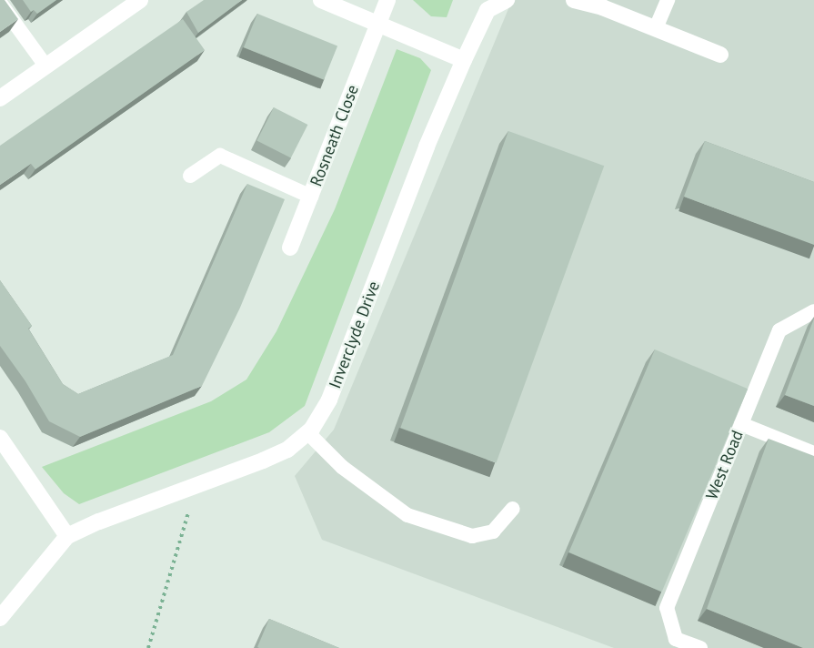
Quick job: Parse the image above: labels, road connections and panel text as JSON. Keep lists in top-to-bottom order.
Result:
{
  "streets": {
    "street": ["Rosneath Close", "Inverclyde Drive"],
    "lane": ["West Road"]
  }
}
